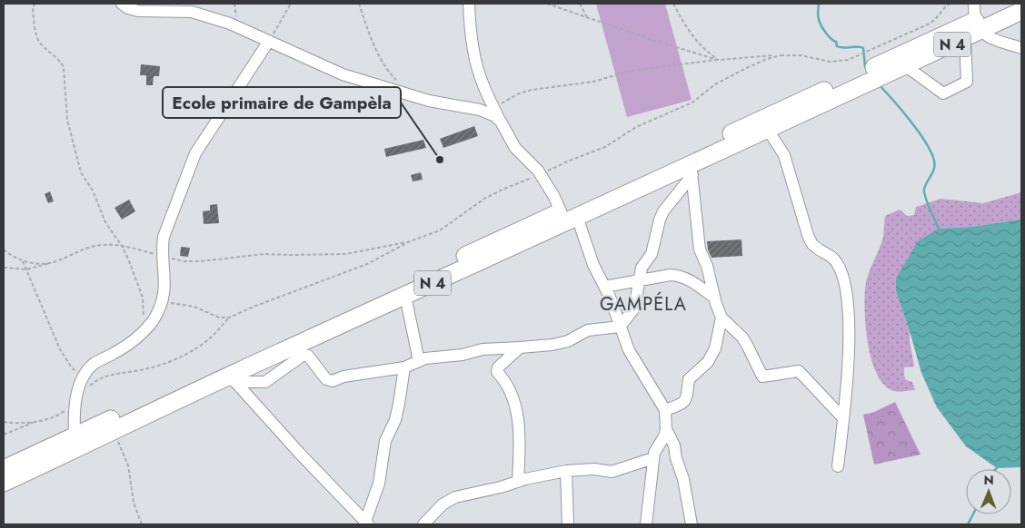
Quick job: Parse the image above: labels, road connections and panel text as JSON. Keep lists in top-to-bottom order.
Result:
{
  "streets": {
    "highway": ["N 4"]
  },
  "districts": ["GAMPÉLA"],
  "places": ["Ecole primaire de Gampèla"],
  "north": "top"
}
